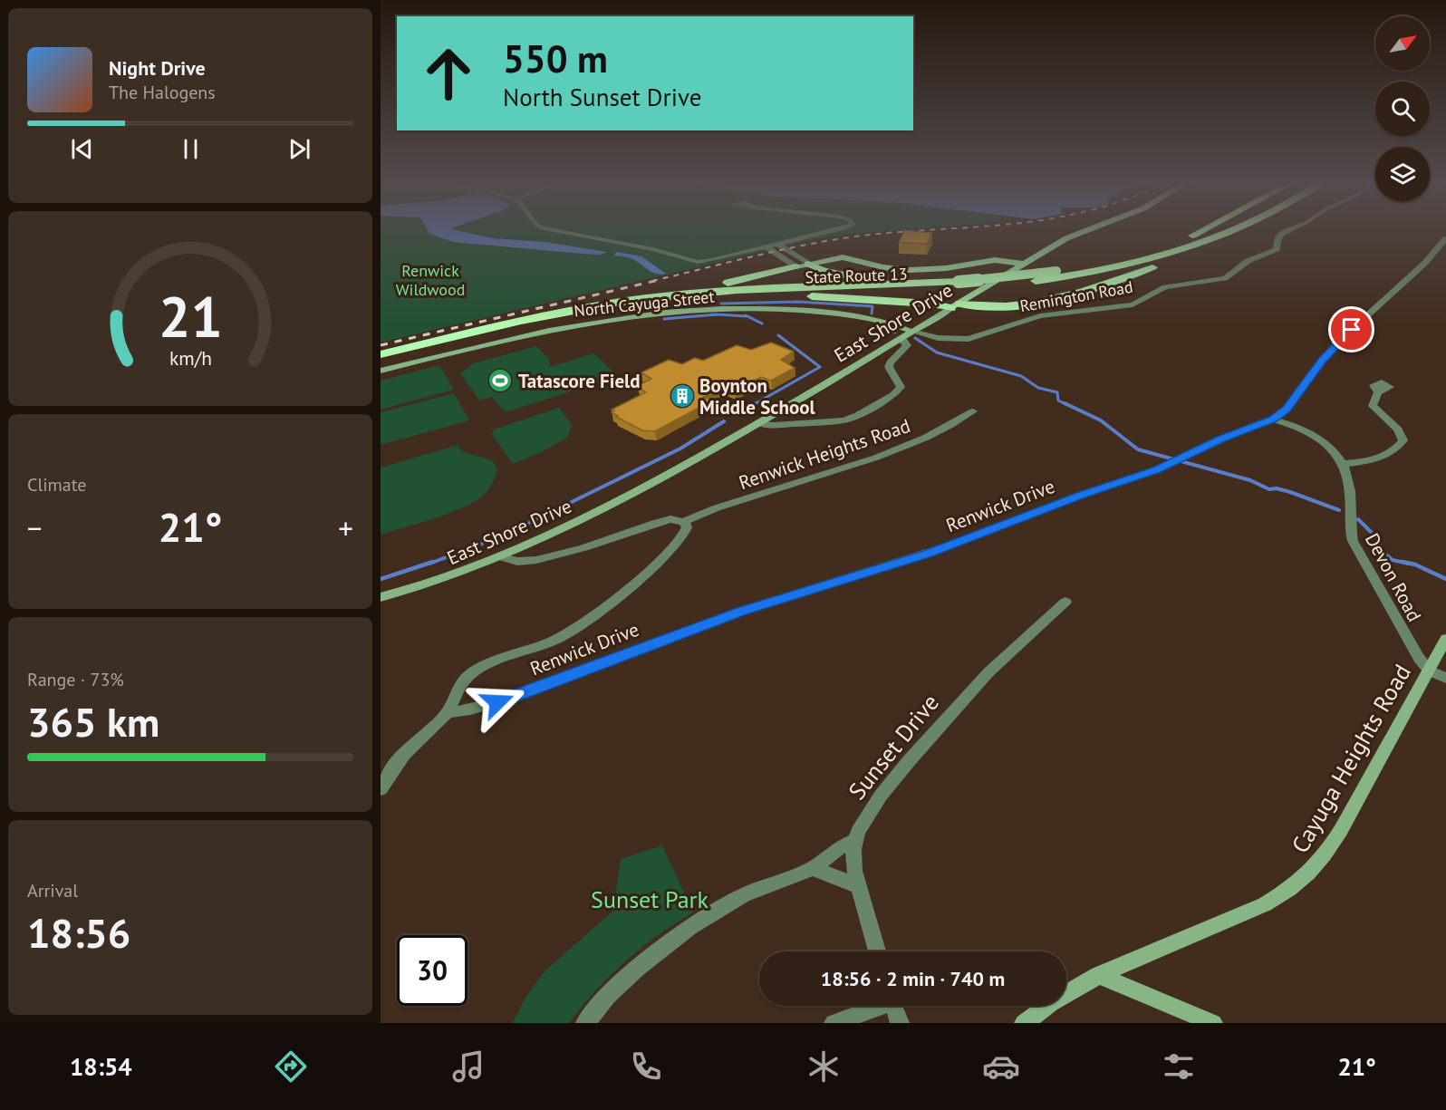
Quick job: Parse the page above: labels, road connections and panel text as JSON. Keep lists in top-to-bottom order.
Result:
{
  "streets": {
    "highway": ["State Route 13"],
    "main road": ["East Shore Drive"],
    "street": [
      "Remington Road",
      "North Cayuga Street",
      "Renwick Heights Road",
      "Renwick Drive",
      "Devon Road",
      "Sunset Drive",
      "Cayuga Heights Road"
    ]
  },
  "crossings": [
    ["Remington Road", "North Cayuga Street"],
    ["Remington Road", "East Shore Drive"],
    ["North Cayuga Street", "East Shore Drive"],
    ["Renwick Heights Road", "Renwick Drive"],
    ["Renwick Drive", "Devon Road"],
    ["Devon Road", "Cayuga Heights Road"]
  ],
  "parks": ["Renwick Wildwood", "Sunset Park"],
  "places": {
    "sports": ["Tatascore Field"],
    "building": ["Boynton Middle School"]
  },
  "north": "top right",
  "page": {
    "turn": ["550 m", "North Sunset Drive"],
    "song": ["Night Drive", "The Halogens"],
    "tile": [
      "Climate",
      ["Range · 73%", "365 km"],
      ["Arrival", "18:56"]
    ],
    "heat": ["−", "21°", "+"],
    "limit": "30",
    "trip": "18:56 · 2 min · 740 m",
    "tabs": ["18:54", "21°"],
    "gauge": ["21", "km/h"]
  }
}
